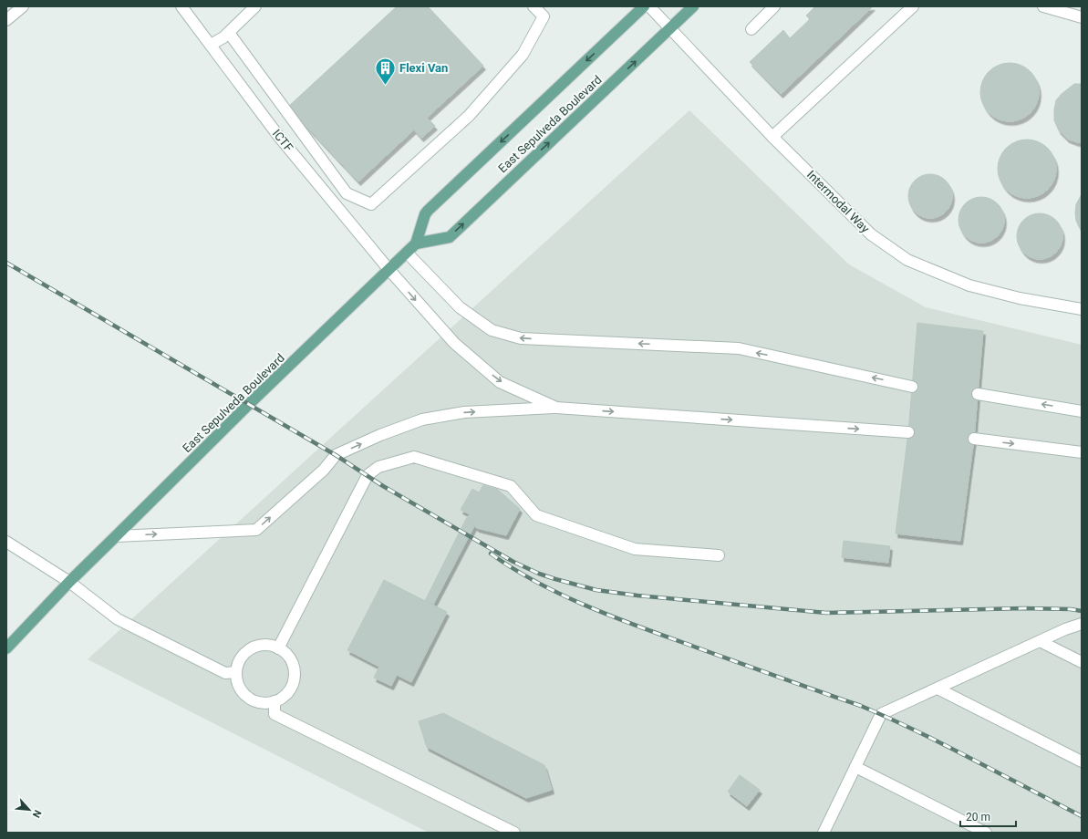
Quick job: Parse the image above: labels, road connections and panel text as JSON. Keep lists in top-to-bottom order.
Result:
{
  "streets": {
    "main road": ["East Sepulveda Boulevard"],
    "street": ["ICTF", "Intermodal Way"]
  },
  "crossings": [
    ["East Sepulveda Boulevard", "ICTF"],
    ["East Sepulveda Boulevard", "Intermodal Way"]
  ],
  "one_way": ["ICTF"],
  "places": {
    "building": ["Flexi Van"]
  },
  "scale_bar": "20 m",
  "north": "bottom right"
}
